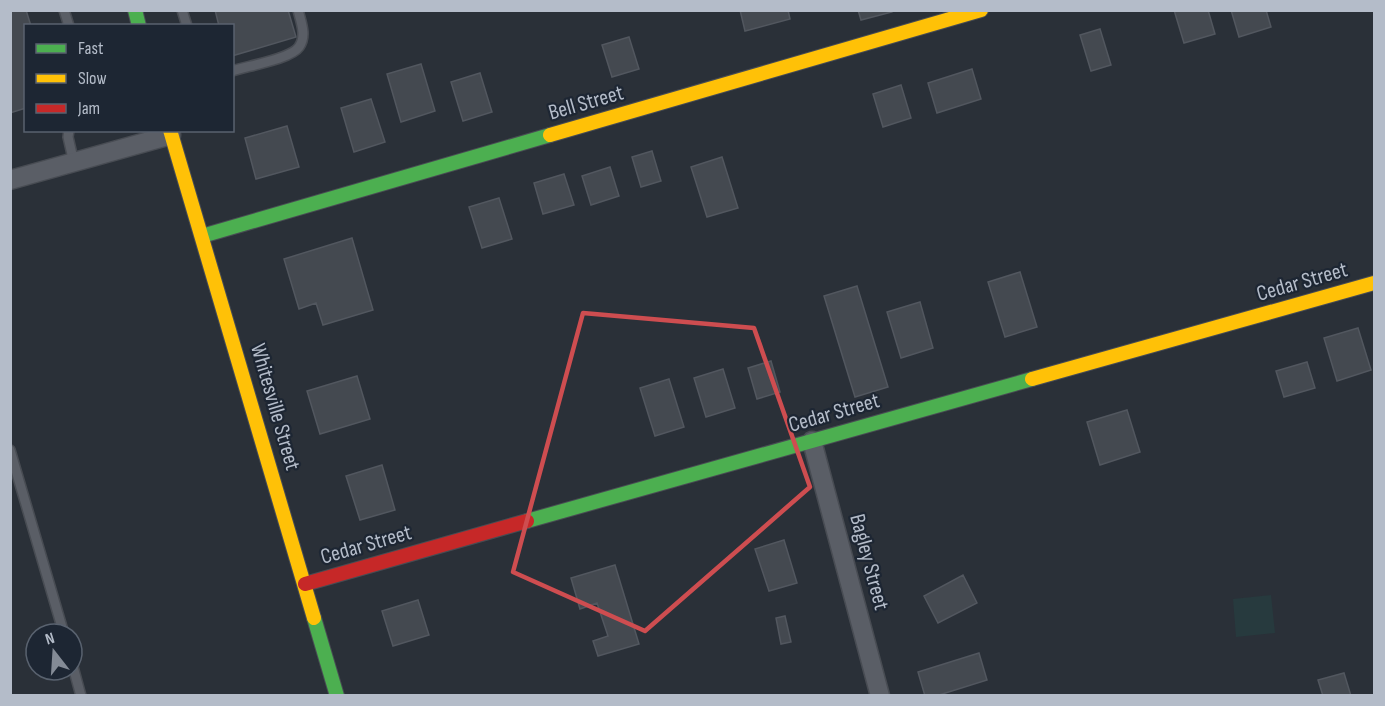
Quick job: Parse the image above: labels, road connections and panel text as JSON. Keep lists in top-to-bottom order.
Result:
{
  "streets": {
    "street": [
      "Bell Street",
      "Cedar Street",
      "Whitesville Street",
      "Bagley Street"
    ]
  },
  "crossings": [
    ["Bell Street", "Whitesville Street"],
    ["Cedar Street", "Whitesville Street"],
    ["Cedar Street", "Bagley Street"]
  ],
  "legend": ["Fast", "Slow", "Jam"],
  "north": "top"
}
